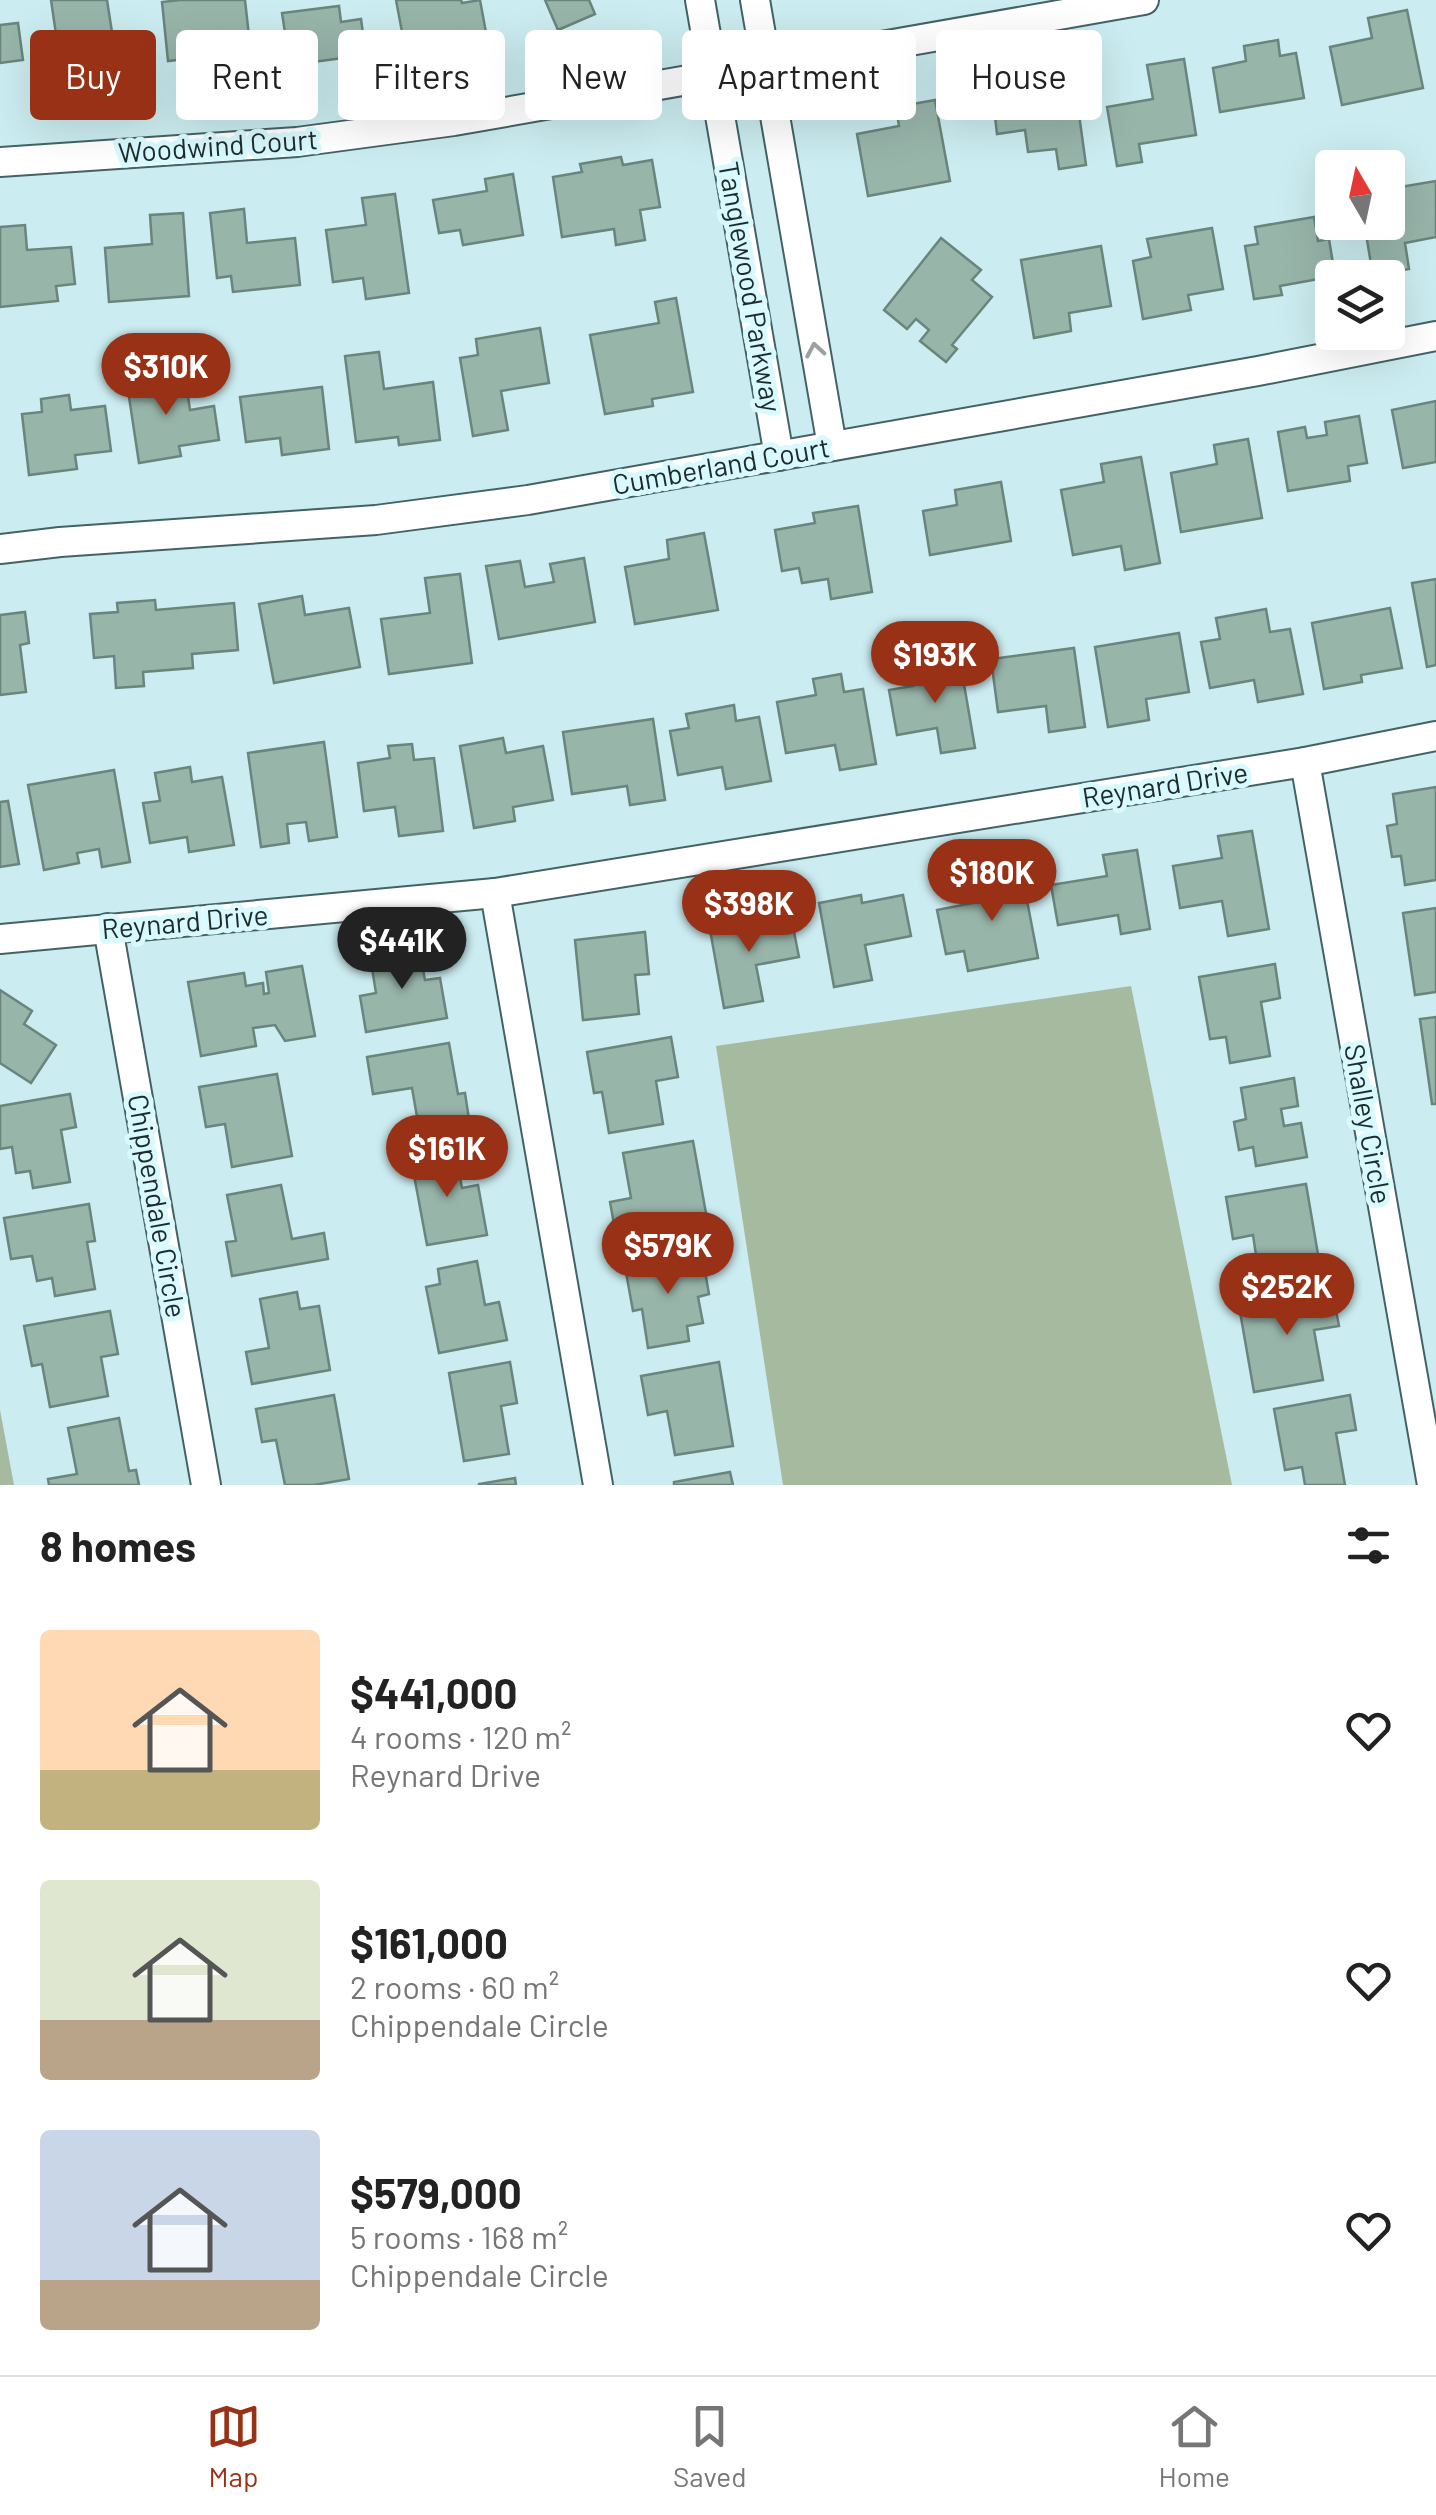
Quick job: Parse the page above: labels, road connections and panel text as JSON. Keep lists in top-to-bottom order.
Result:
{
  "streets": {
    "street": [
      "Woodwind Court",
      "Tanglewood Parkway",
      "Cumberland Court",
      "Reynard Drive",
      "Shalley Circle",
      "Chippendale Circle"
    ]
  },
  "crossings": [
    ["Tanglewood Parkway", "Cumberland Court"],
    ["Reynard Drive", "Shalley Circle"],
    ["Reynard Drive", "Chippendale Circle"]
  ],
  "north": "top",
  "page": {
    "chip": [
      "Buy",
      "Rent",
      "Filters",
      "New",
      "Apartment",
      "House"
    ],
    "price": [
      "$310K",
      "$193K",
      "$180K",
      "$398K",
      "$441K",
      "$161K",
      "$579K",
      "$252K"
    ],
    "heading": "8 homes",
    "list": [
      {
        "name": "$441,000",
        "note": "4 rooms · 120 m² · Reynard Drive"
      },
      {
        "name": "$161,000",
        "note": "2 rooms · 60 m² · Chippendale Circle"
      },
      {
        "name": "$579,000",
        "note": "5 rooms · 168 m² · Chippendale Circle"
      }
    ],
    "tabs": ["Map", "Saved", "Home"]
  }
}
